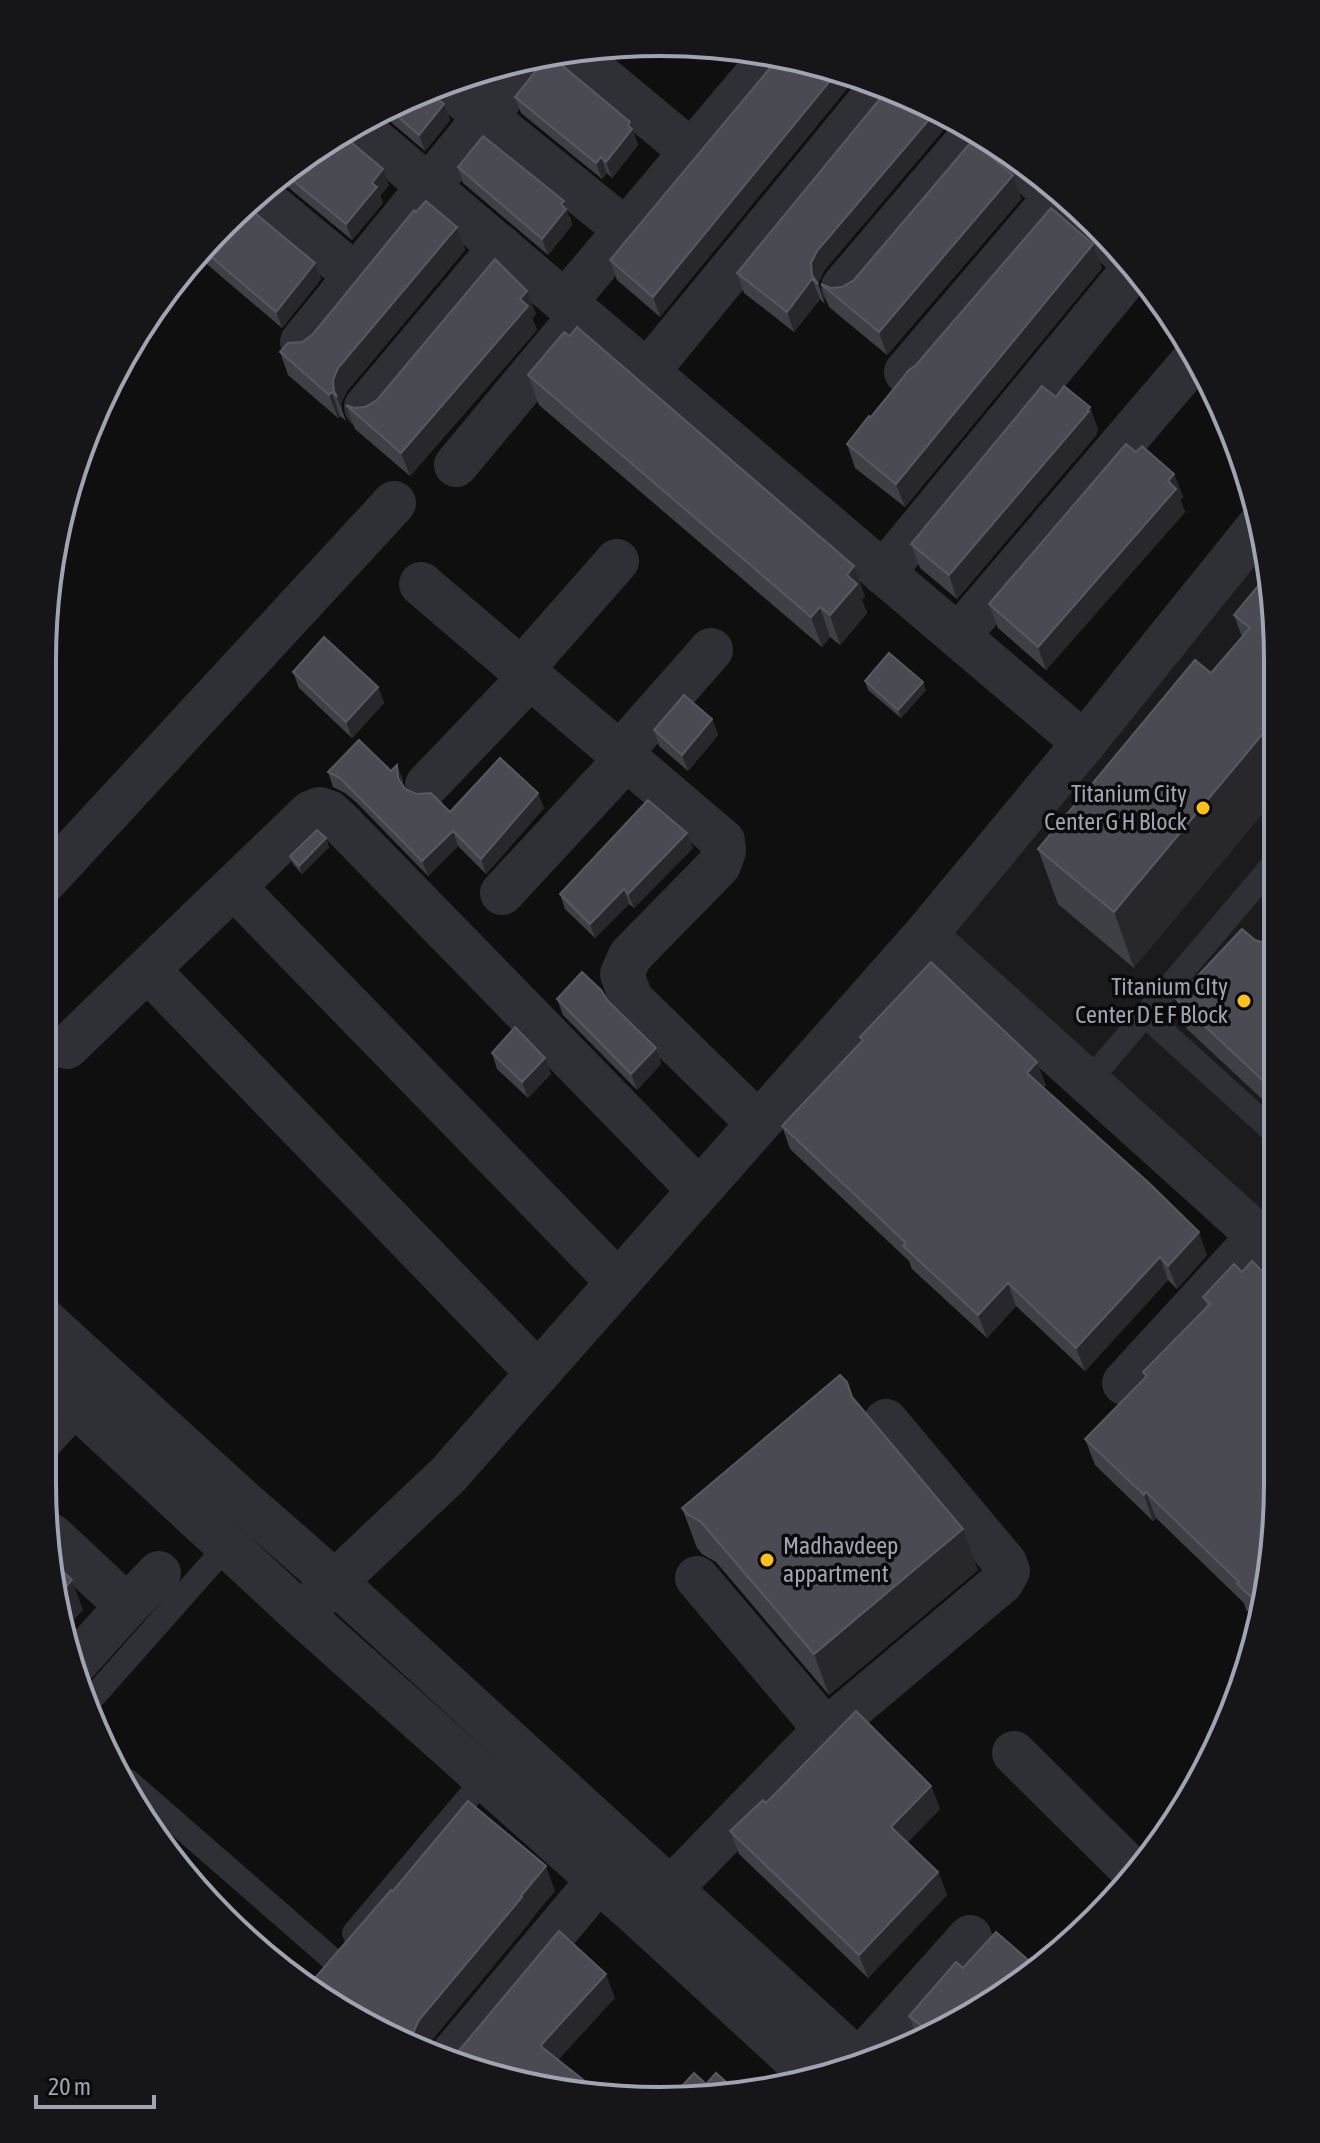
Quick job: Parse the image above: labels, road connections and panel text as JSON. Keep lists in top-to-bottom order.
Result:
{
  "places": ["Titanium City Center G H Block", "Titanium CIty Center D E F Block", "Madhavdeep appartment"],
  "scale_bar": "20 m"
}
